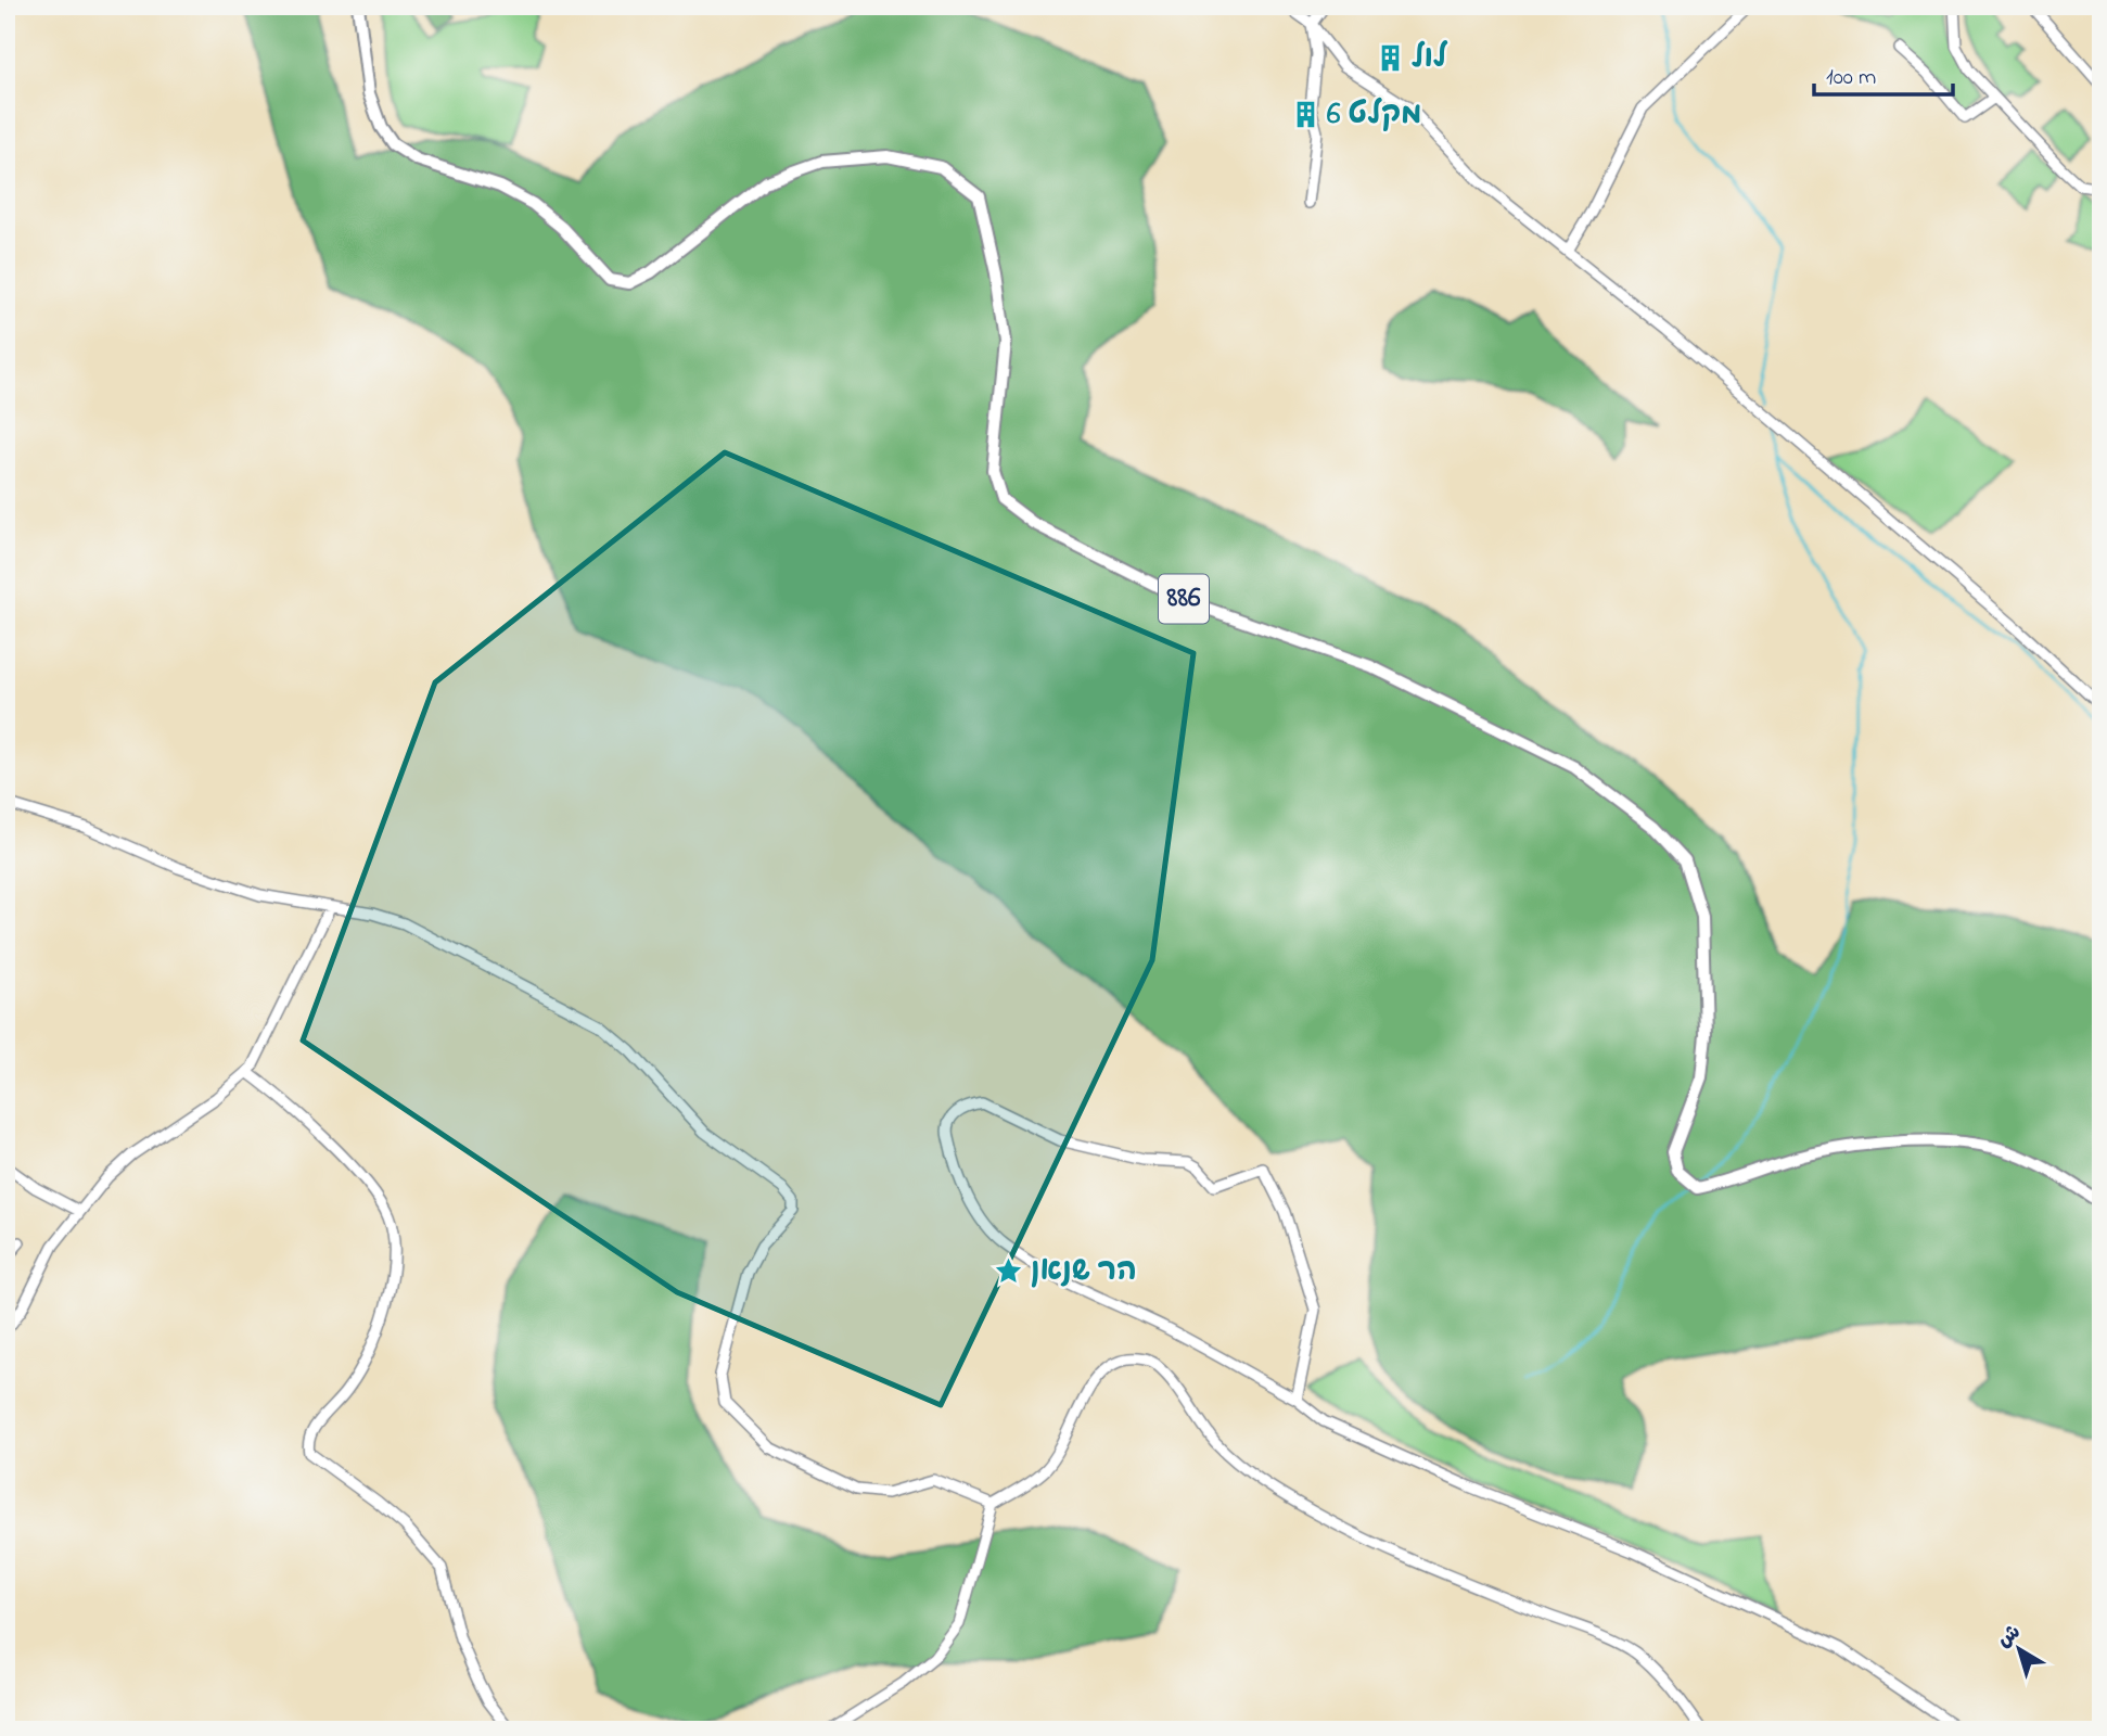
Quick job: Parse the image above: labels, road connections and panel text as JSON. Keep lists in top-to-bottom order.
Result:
{
  "streets": {
    "main road": ["886"]
  },
  "places": {
    "building": ["לול", "מקלט 6"],
    "place": ["הר שנאן"]
  },
  "scale_bar": "100 m",
  "north": "top left"
}
